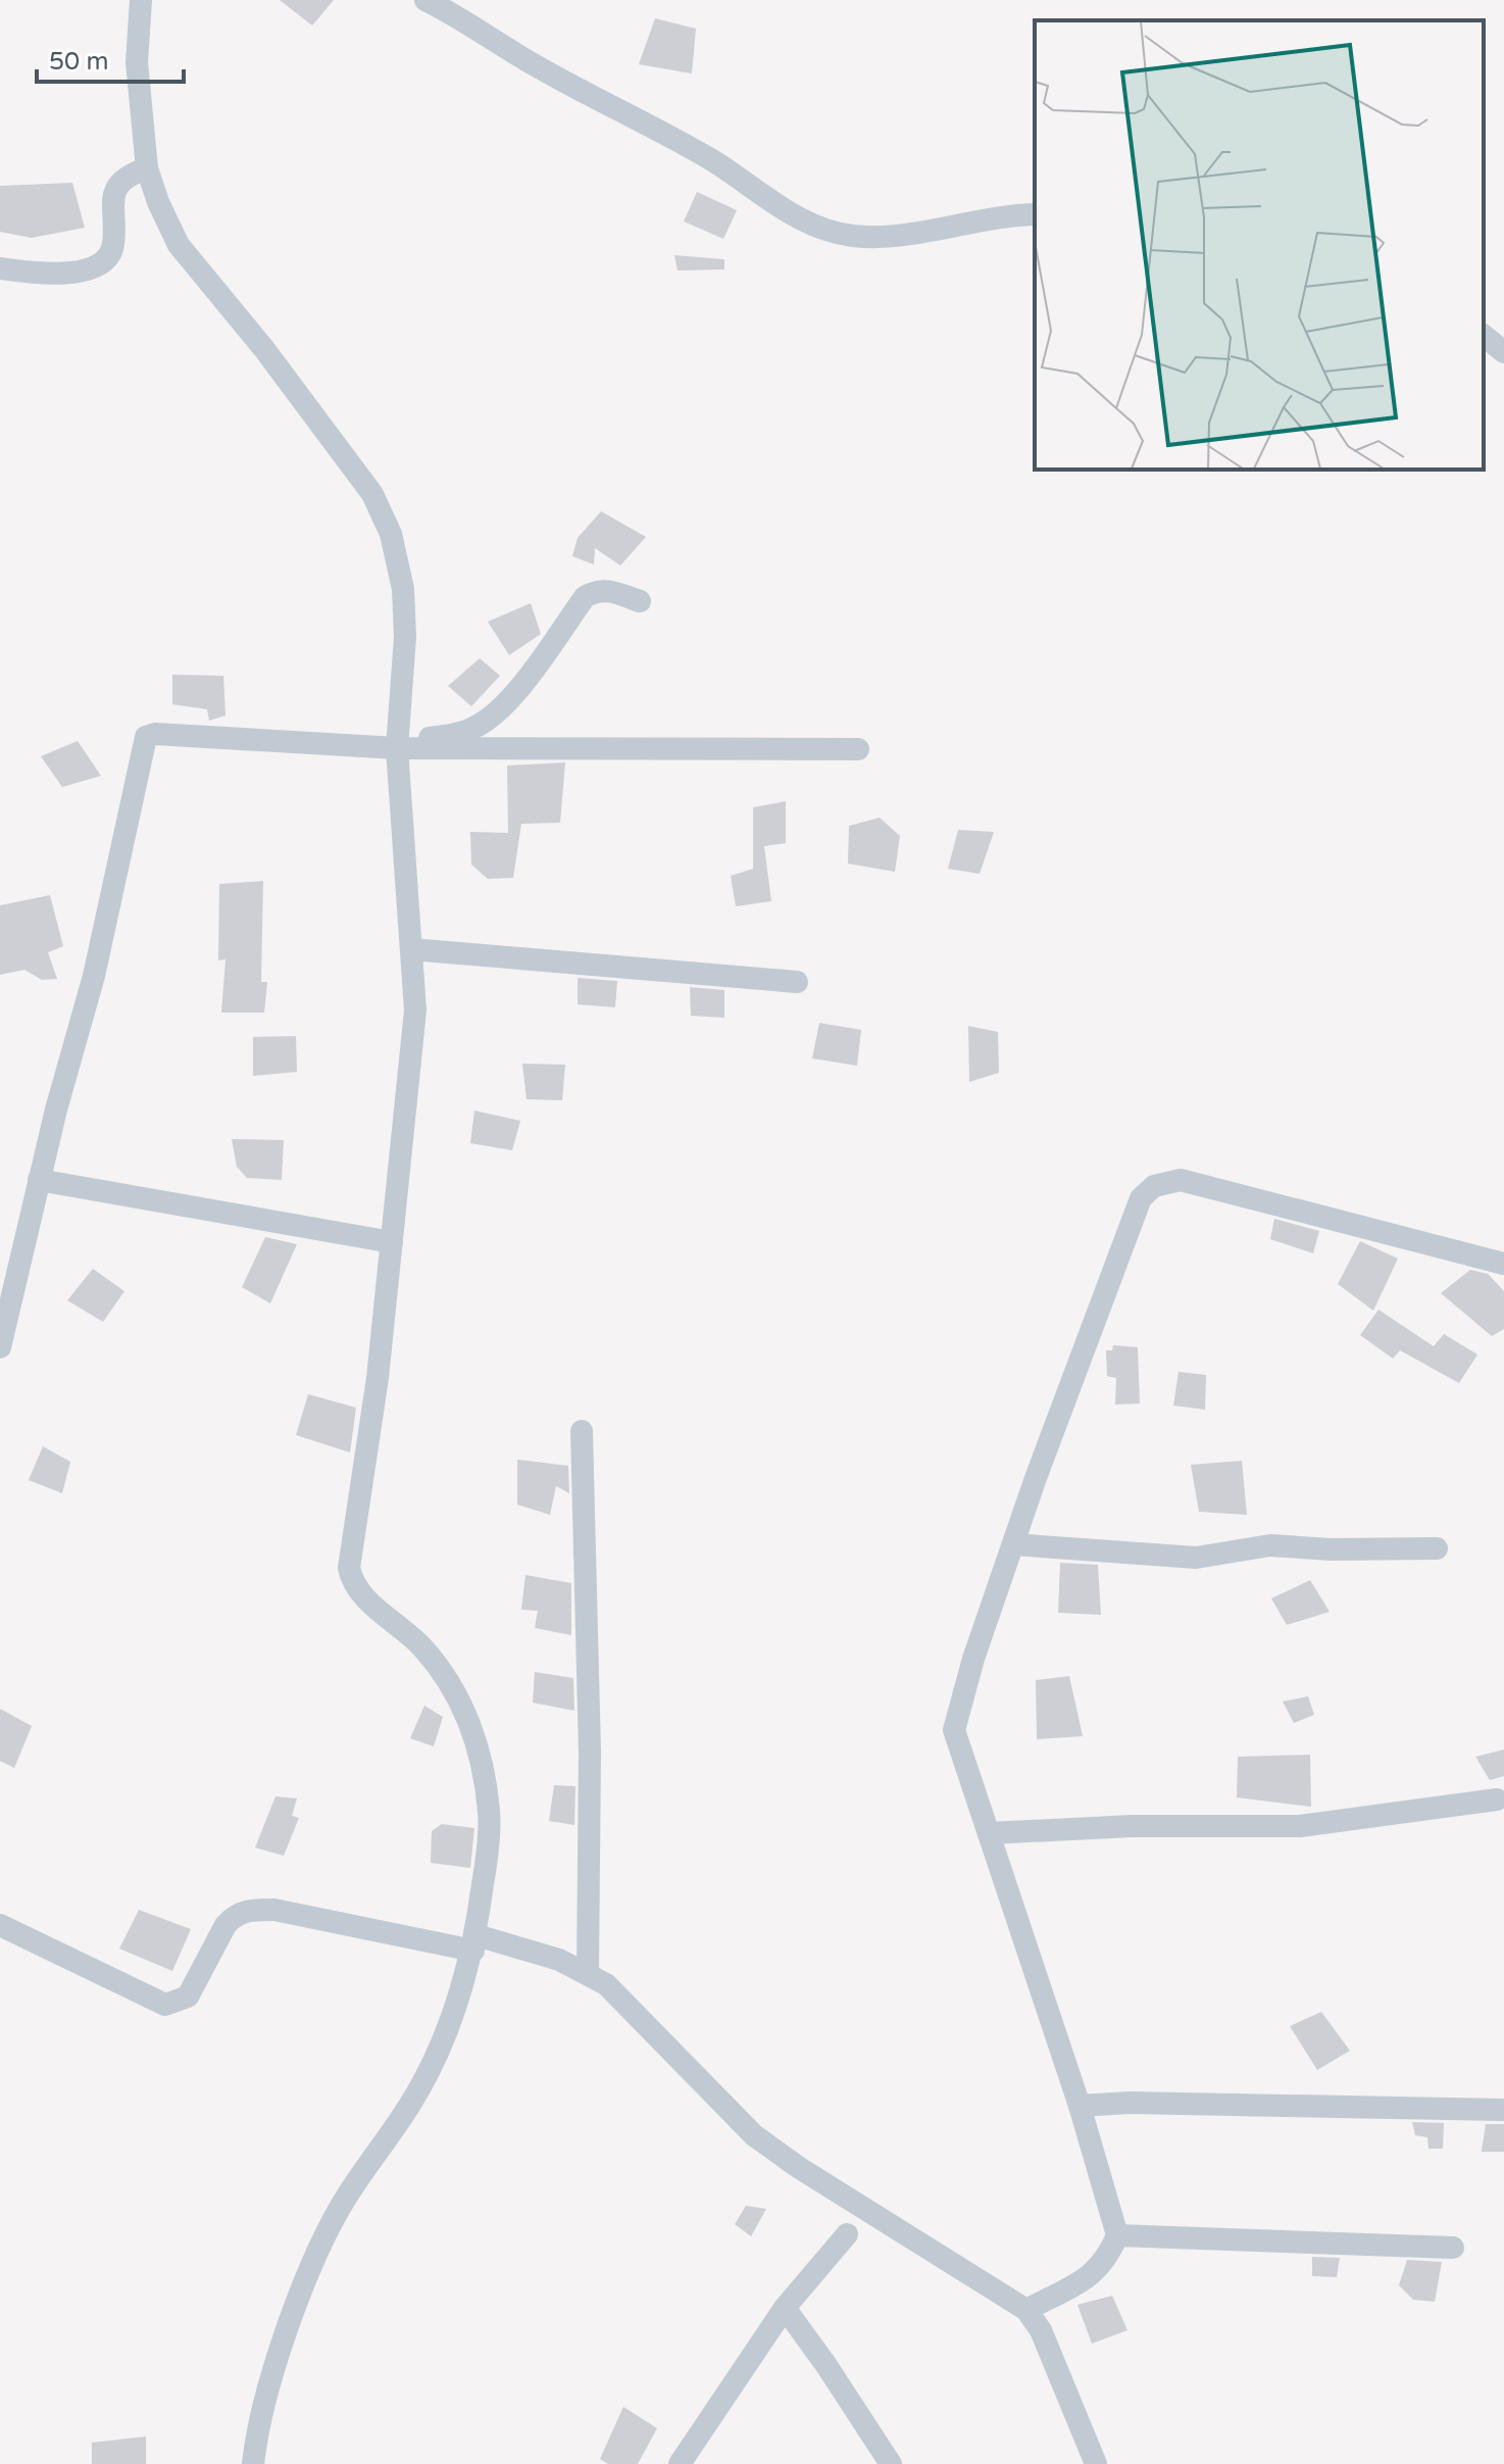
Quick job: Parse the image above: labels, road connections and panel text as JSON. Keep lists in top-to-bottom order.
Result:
{
  "scale_bar": "50 m"
}
